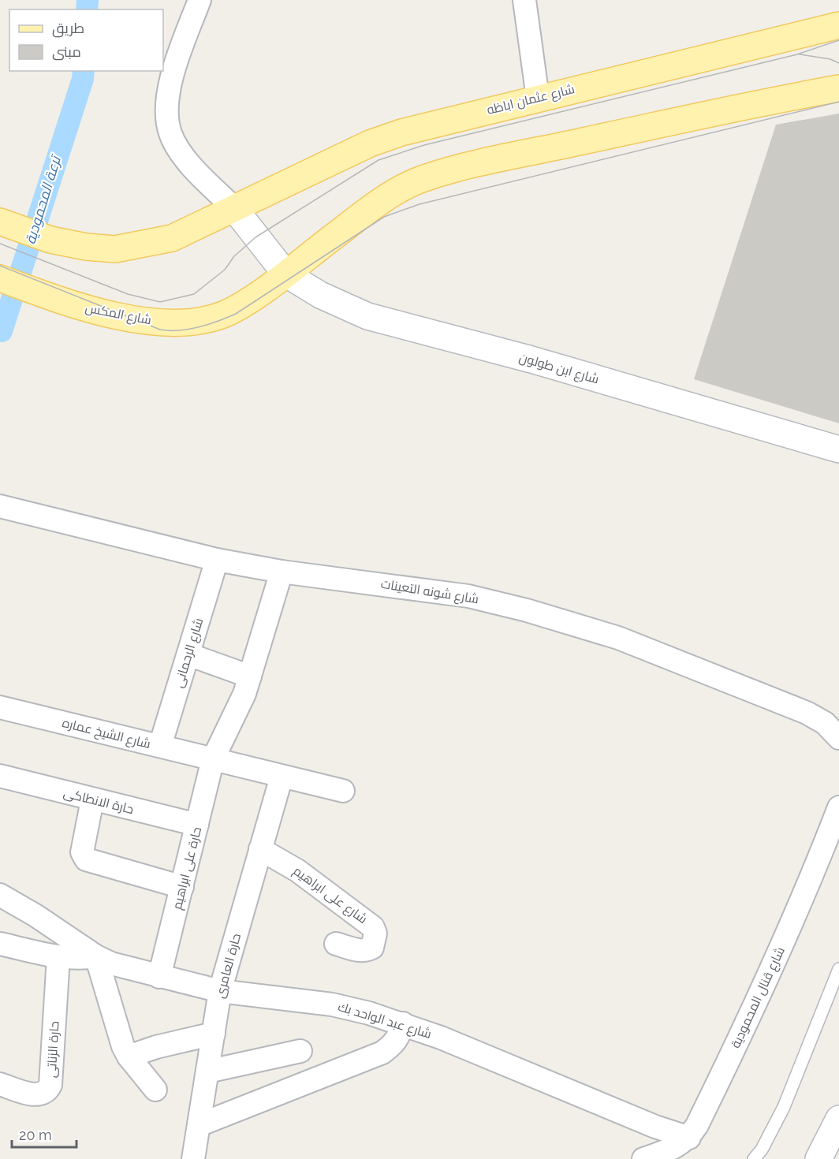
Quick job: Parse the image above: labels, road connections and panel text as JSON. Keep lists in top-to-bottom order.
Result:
{
  "streets": {
    "main road": ["شارع عثمان اباظه", "شارع المكس"],
    "street": [
      "شارع ابن طولون",
      "شارع شونه التعينات",
      "شارع الرحمانى",
      "شارع الشيخ عماره",
      "حارة الانطاكى",
      "حارة على ابراهيم",
      "شارع على ابراهيم",
      "حارة العامرى",
      "شارع قنال المحمودية",
      "شارع عبد الواحد بك",
      "حارة الزناتى"
    ]
  },
  "crossings": [
    ["شارع المكس", "شارع ابن طولون"],
    ["شارع شونه التعينات", "شارع الرحمانى"],
    ["شارع الرحمانى", "شارع الشيخ عماره"],
    ["شارع الشيخ عماره", "حارة على ابراهيم"],
    ["شارع الشيخ عماره", "حارة العامرى"],
    ["حارة الانطاكى", "حارة على ابراهيم"],
    ["حارة على ابراهيم", "شارع عبد الواحد بك"],
    ["شارع على ابراهيم", "حارة العامرى"],
    ["حارة العامرى", "شارع عبد الواحد بك"],
    ["شارع قنال المحمودية", "شارع عبد الواحد بك"]
  ],
  "water": ["ترعة المحمودية"],
  "legend": ["طريق", "مبنى"],
  "scale_bar": "20 m"
}
